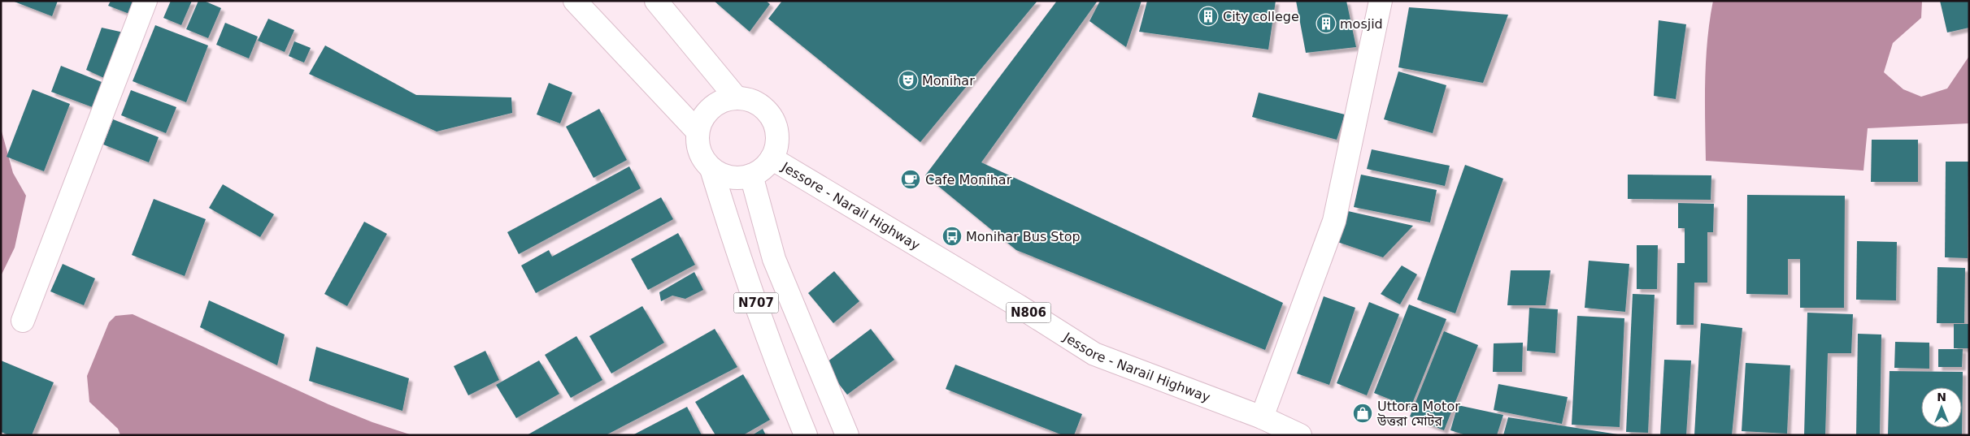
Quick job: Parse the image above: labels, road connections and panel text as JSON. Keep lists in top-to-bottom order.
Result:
{
  "streets": {
    "main road": ["Jessore - Narail Highway", "N707", "N806"]
  },
  "crossings": [
    ["Jessore - Narail Highway", "N707"]
  ],
  "places": {
    "building": ["City college", "mosjid"],
    "theatre": ["Monihar"],
    "cafe": ["Cafe Monihar"],
    "bus stop": ["Monihar Bus Stop"],
    "shop": ["Uttora Motor উত্তরা মোটর"]
  },
  "north": "top"
}
